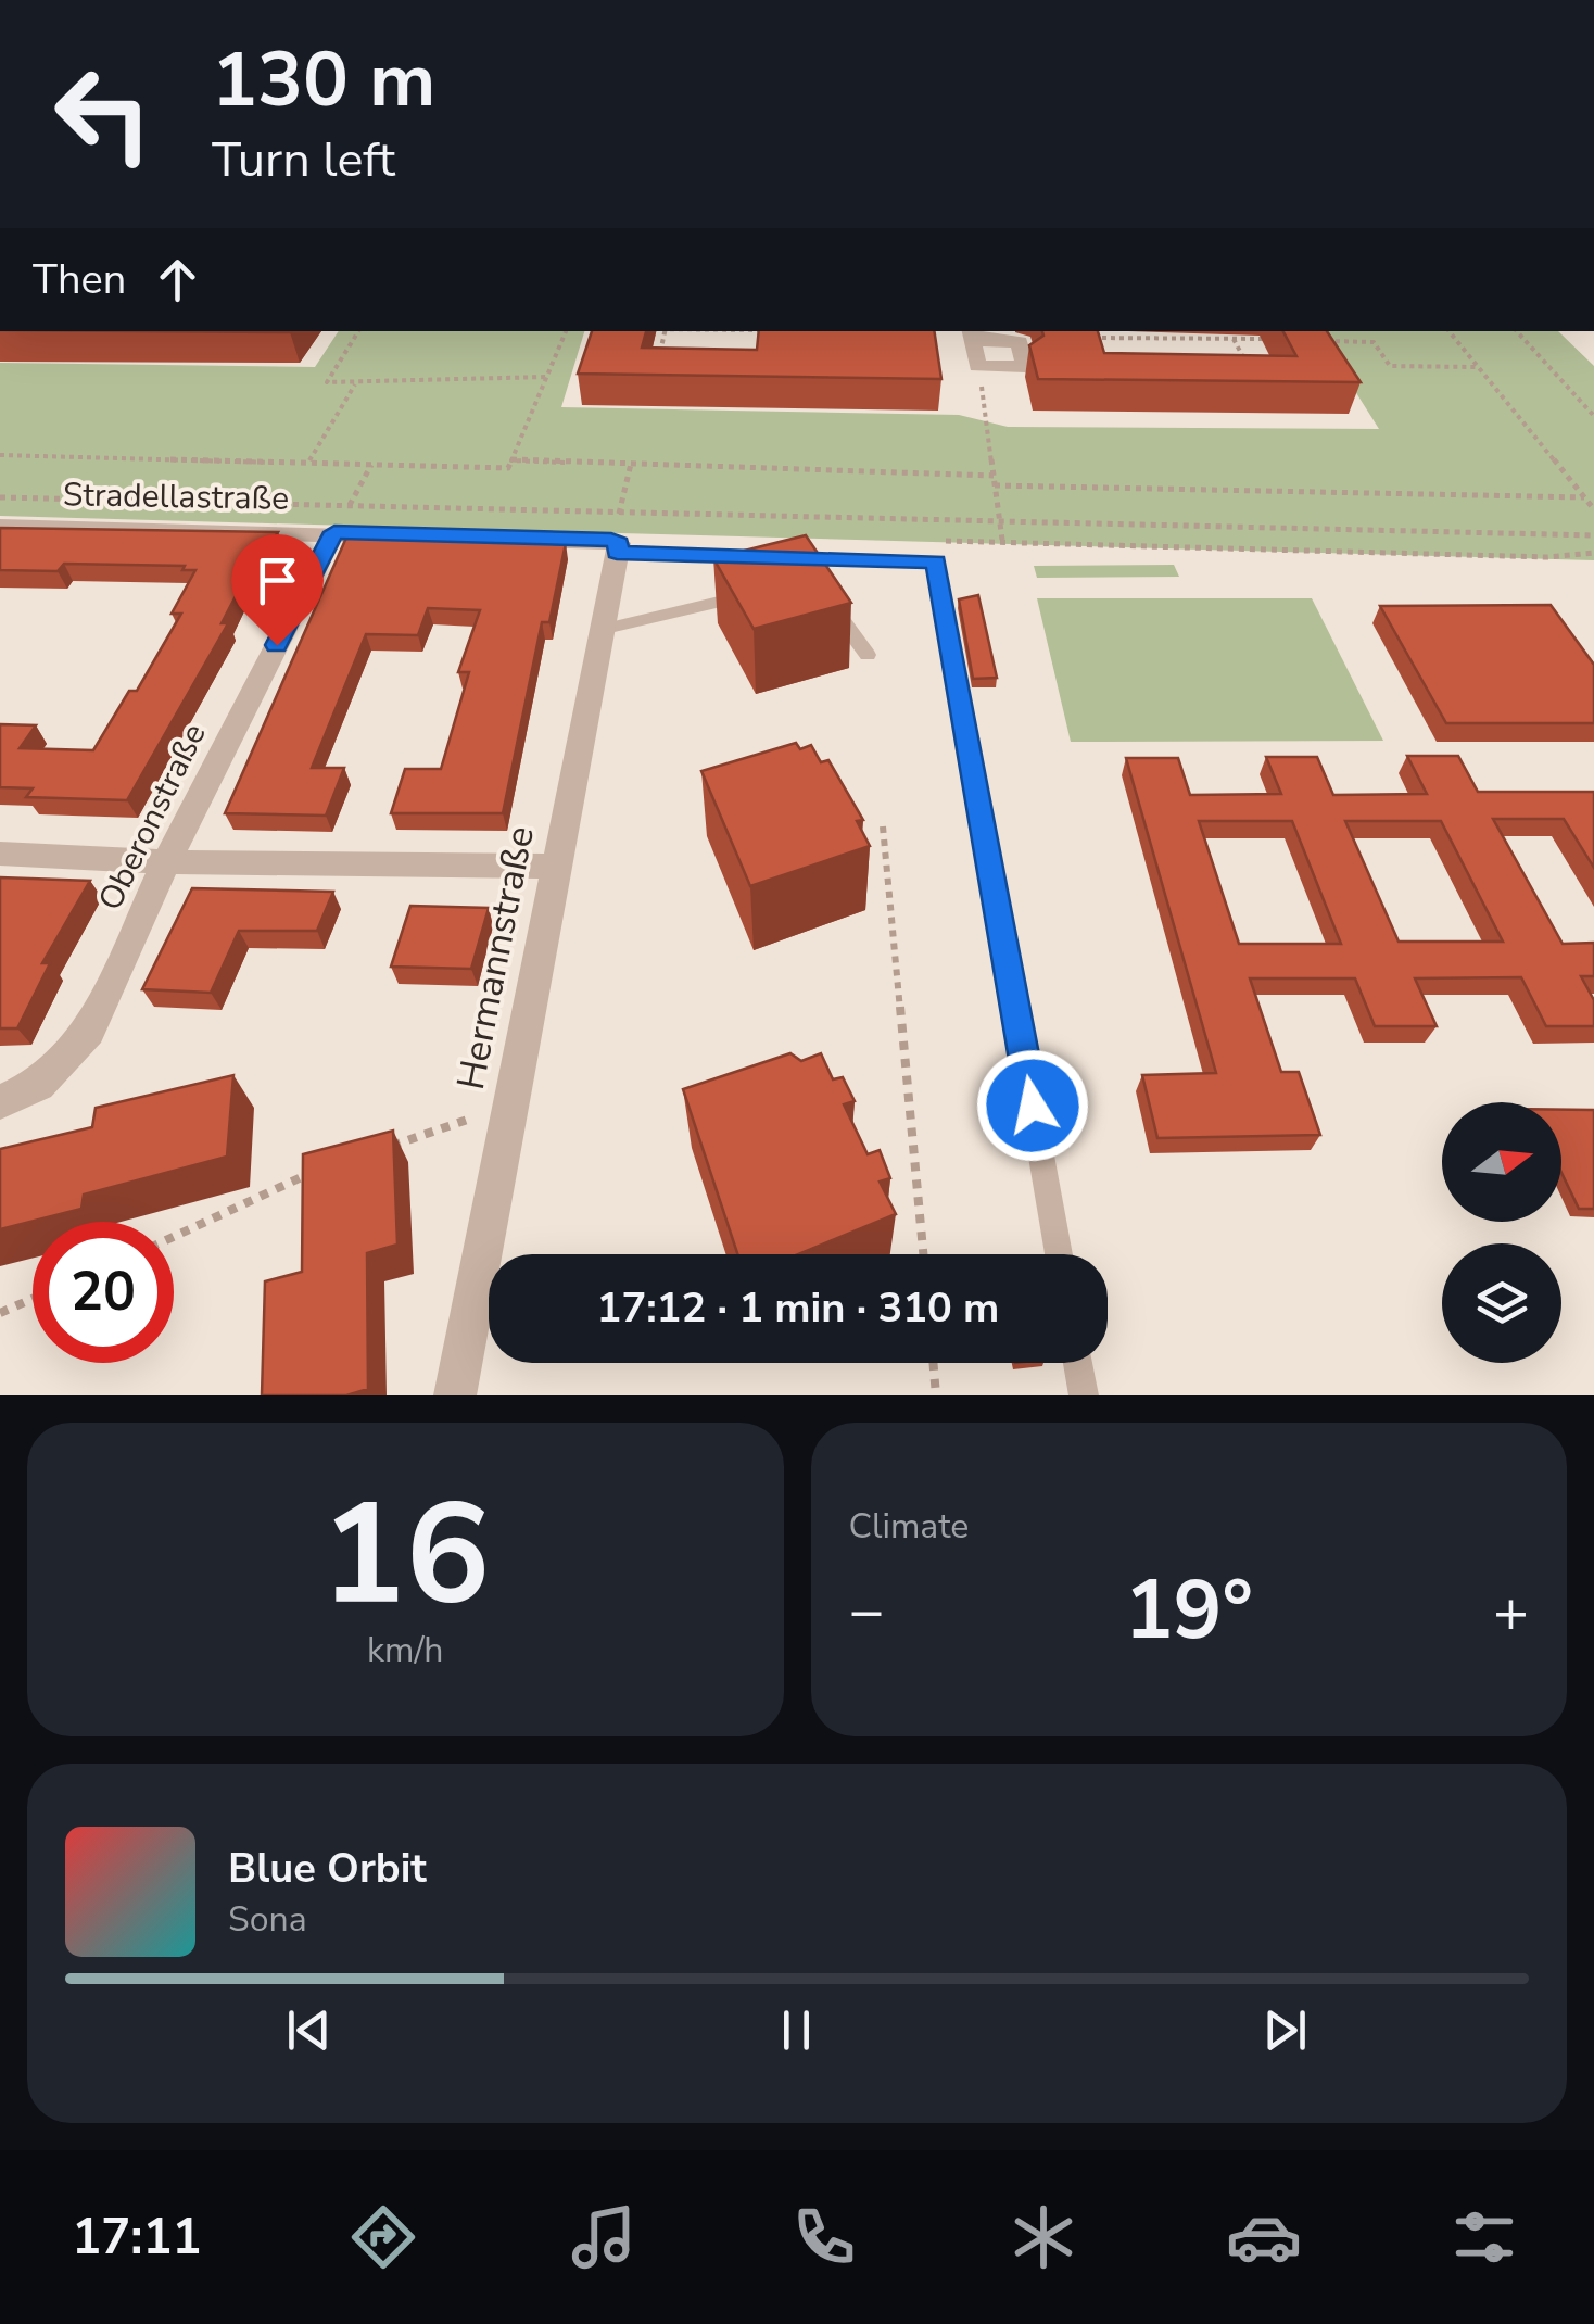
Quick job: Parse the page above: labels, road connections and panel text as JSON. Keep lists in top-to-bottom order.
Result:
{
  "streets": {
    "street": ["Stradellastraße", "Oberonstraße", "Hermannstraße"]
  },
  "crossings": [
    ["Stradellastraße", "Oberonstraße"],
    ["Stradellastraße", "Hermannstraße"]
  ],
  "north": "right",
  "page": {
    "turn": ["130 m", "Turn left"],
    "then": "Then",
    "limit": "20",
    "trip": "17:12 · 1 min · 310 m",
    "tile": [
      ["16", "km/h"],
      "Climate"
    ],
    "heat": ["−", "19°", "+"],
    "song": ["Blue Orbit", "Sona"],
    "tabs": "17:11"
  }
}
